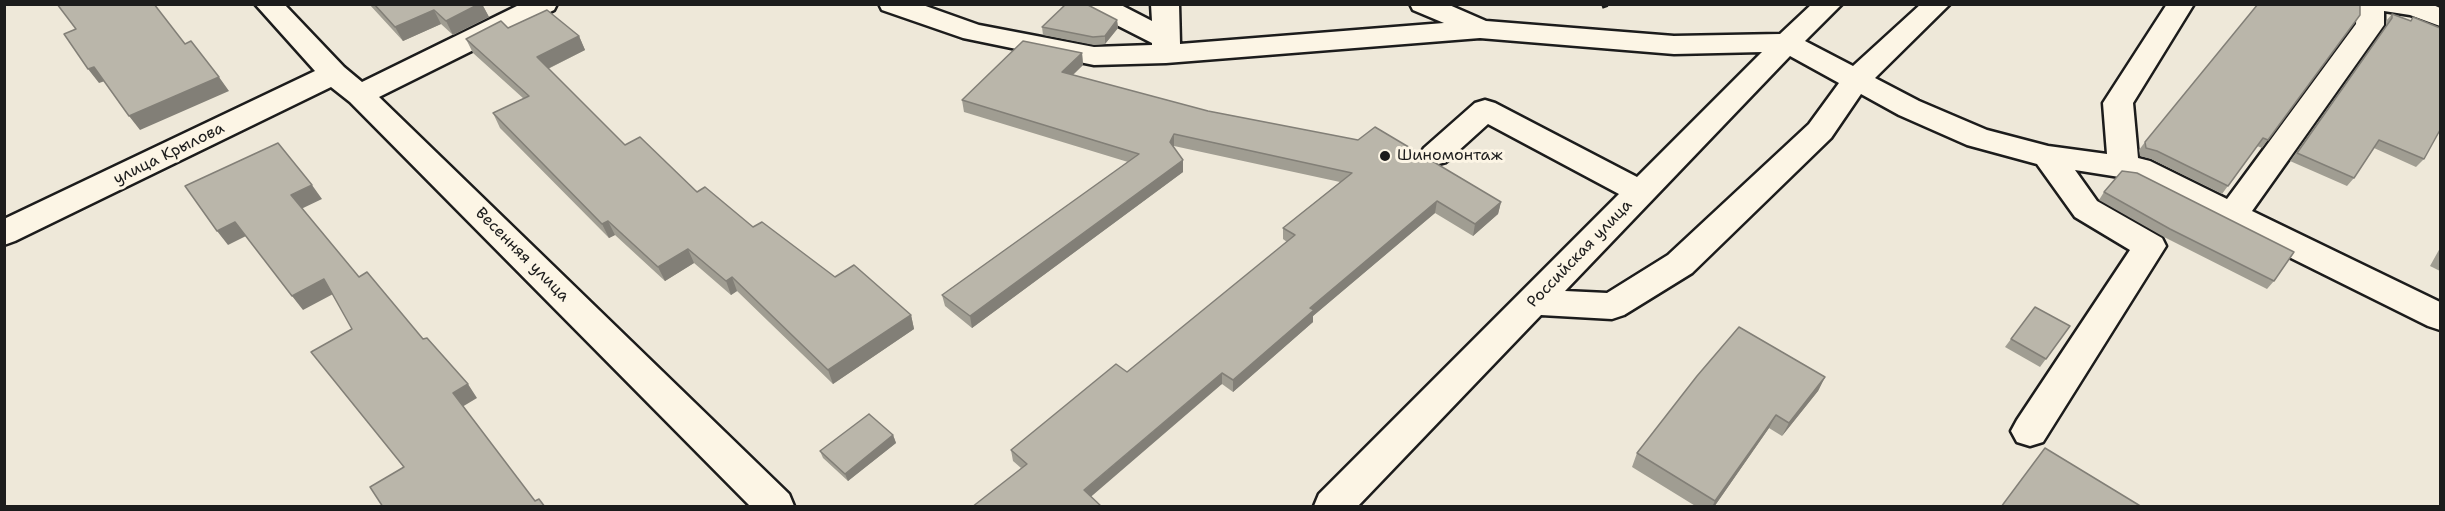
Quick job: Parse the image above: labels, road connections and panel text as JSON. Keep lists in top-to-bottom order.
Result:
{
  "streets": {
    "street": ["улица Крылова", "Российская улица", "Весенняя улица"]
  },
  "crossings": [
    ["улица Крылова", "Весенняя улица"]
  ],
  "places": ["Шиномонтаж"]
}
